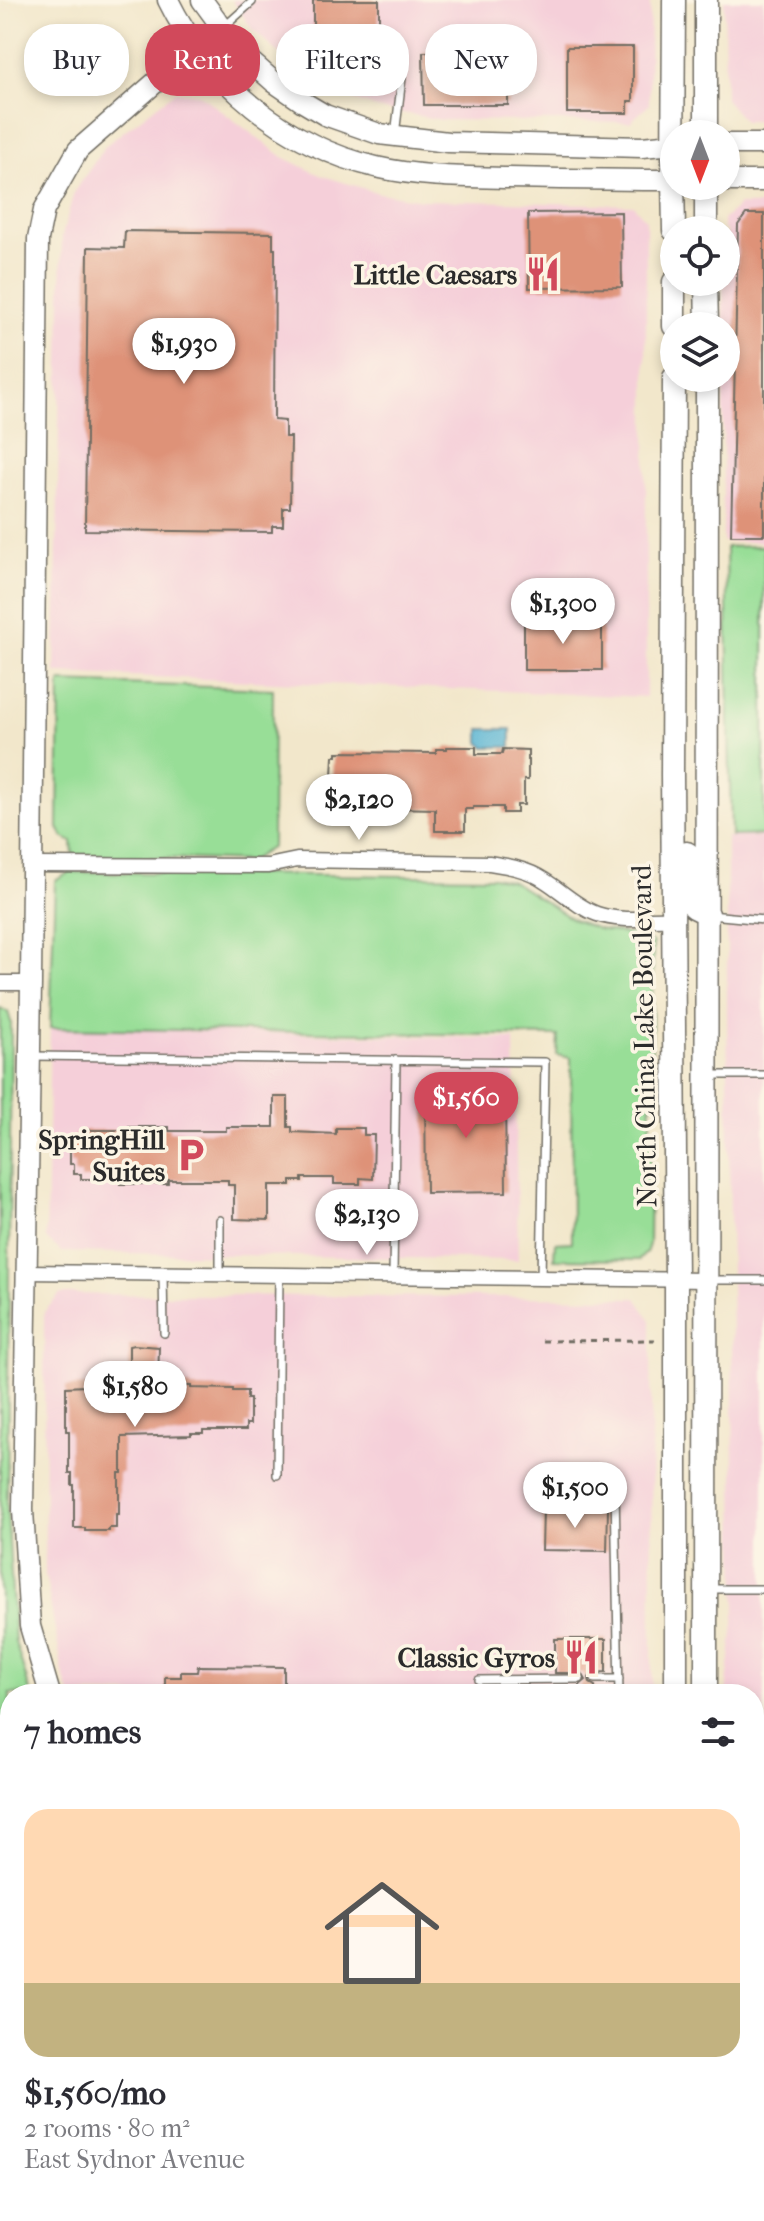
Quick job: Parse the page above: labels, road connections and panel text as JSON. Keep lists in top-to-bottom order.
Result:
{
  "streets": {
    "main road": ["North China Lake Boulevard"]
  },
  "places": {
    "restaurant": ["Little Caesars", "Classic Gyros"],
    "parking": ["SpringHill Suites"]
  },
  "north": "bottom",
  "page": {
    "chip": [
      "Buy",
      "Rent",
      "Filters",
      "New"
    ],
    "price": [
      "$1,930",
      "$1,300",
      "$2,120",
      "$1,560",
      "$2,130",
      "$1,580",
      "$1,500"
    ],
    "heading": "7 homes",
    "list": [
      {
        "name": "$1,560/mo",
        "note": "2 rooms · 80 m² · East Sydnor Avenue"
      }
    ]
  }
}
